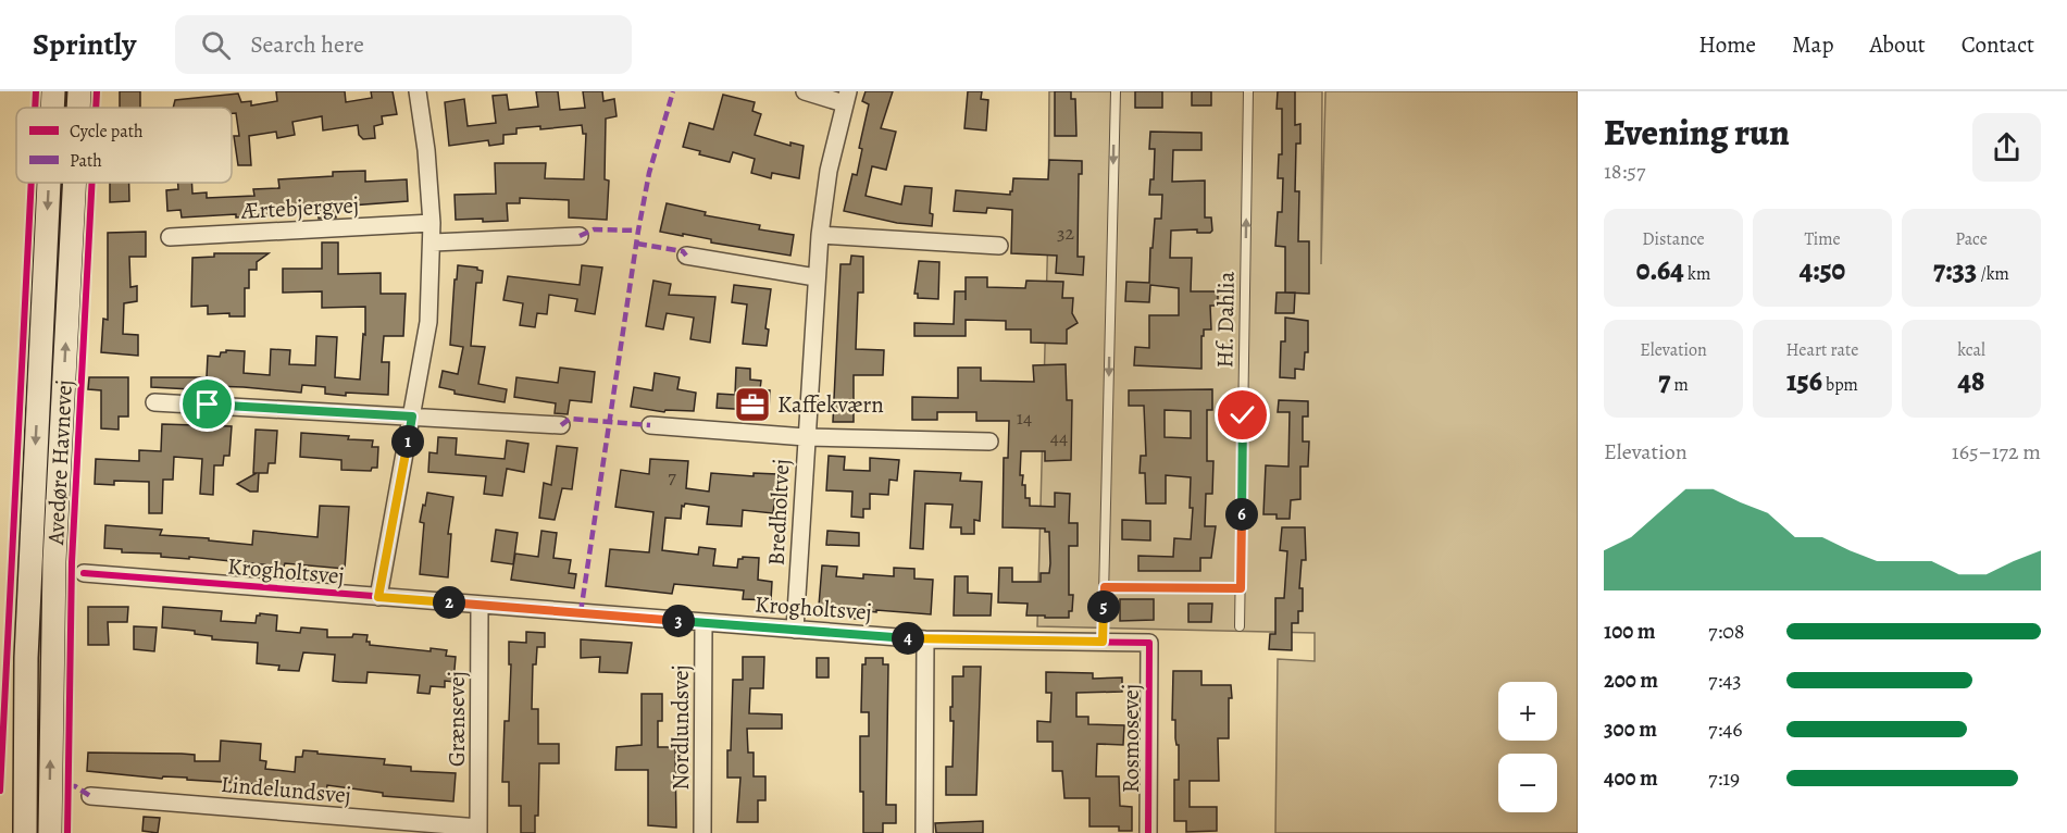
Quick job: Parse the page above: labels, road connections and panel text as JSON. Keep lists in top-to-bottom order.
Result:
{
  "streets": {
    "street": [
      "Ærtebjergvej",
      "Avedøre Havnevej",
      "Bredholtvej",
      "Krogholtsvej",
      "Grænsevej",
      "Nordlundsvej",
      "Rosmosevej",
      "Lindelundsvej"
    ],
    "lane": ["Hf. Dahlia"]
  },
  "crossings": [
    ["Bredholtvej", "Krogholtsvej"],
    ["Krogholtsvej", "Grænsevej"],
    ["Krogholtsvej", "Nordlundsvej"],
    ["Krogholtsvej", "Rosmosevej"],
    ["Grænsevej", "Lindelundsvej"]
  ],
  "one_way": ["Hf. Dahlia"],
  "places": {
    "office": ["Kaffekværn"]
  },
  "house_numbers": [
    "32",
    "14",
    "44",
    "7"
  ],
  "legend": ["Cycle path", "Path"],
  "page": {
    "header": "Sprintly",
    "search": "Search here",
    "nav": [
      "Home",
      "Map",
      "About",
      "Contact"
    ],
    "heading": ["Evening run", "18:57"],
    "stats": [
      ["Distance", "0.64 km"],
      ["Time", "4:50"],
      ["Pace", "7:33 /km"],
      ["Elevation", "7 m"],
      ["Heart rate", "156 bpm"],
      ["kcal", "48"]
    ],
    "chart": ["Elevation", "165–172 m"],
    "pins": [
      "1",
      "6",
      "2",
      "5",
      "3",
      "4"
    ],
    "list": [
      {
        "name": "100 m",
        "note": "7:08"
      },
      {
        "name": "200 m",
        "note": "7:43"
      },
      {
        "name": "300 m",
        "note": "7:46"
      },
      {
        "name": "400 m",
        "note": "7:19"
      }
    ],
    "map_buttons": ["+", "−"]
  }
}
